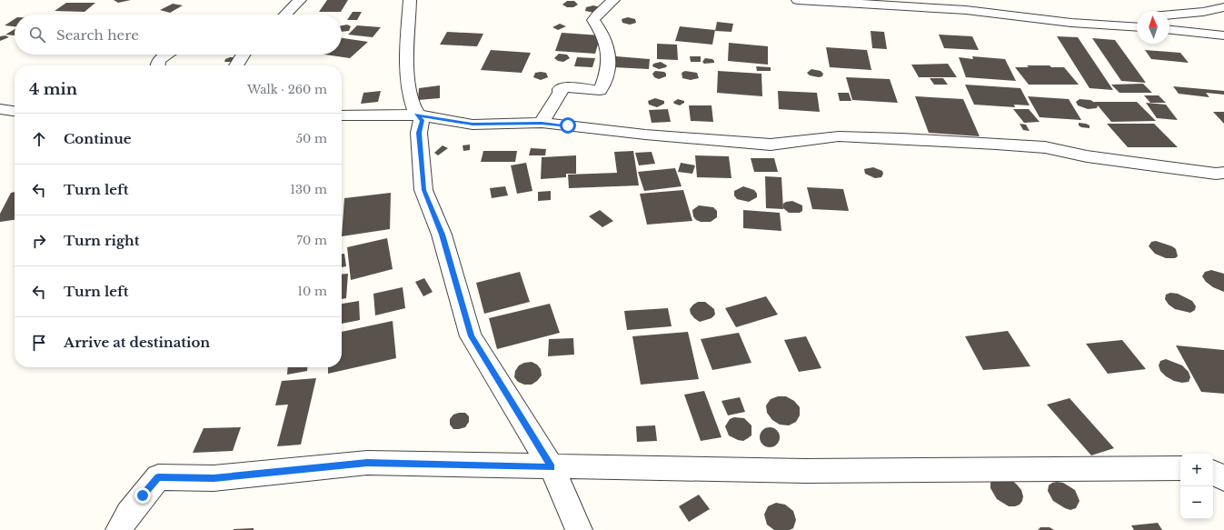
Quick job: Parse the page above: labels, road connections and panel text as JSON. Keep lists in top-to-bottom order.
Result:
{
  "north": "top",
  "page": {
    "search": "Search here",
    "heading": ["4 min", "Walk · 260 m"],
    "list": [
      ["Continue", "50 m"],
      ["Turn left", "130 m"],
      ["Turn right", "70 m"],
      ["Turn left", "10 m"],
      "Arrive at destination"
    ],
    "map_buttons": ["+", "−"]
  }
}
